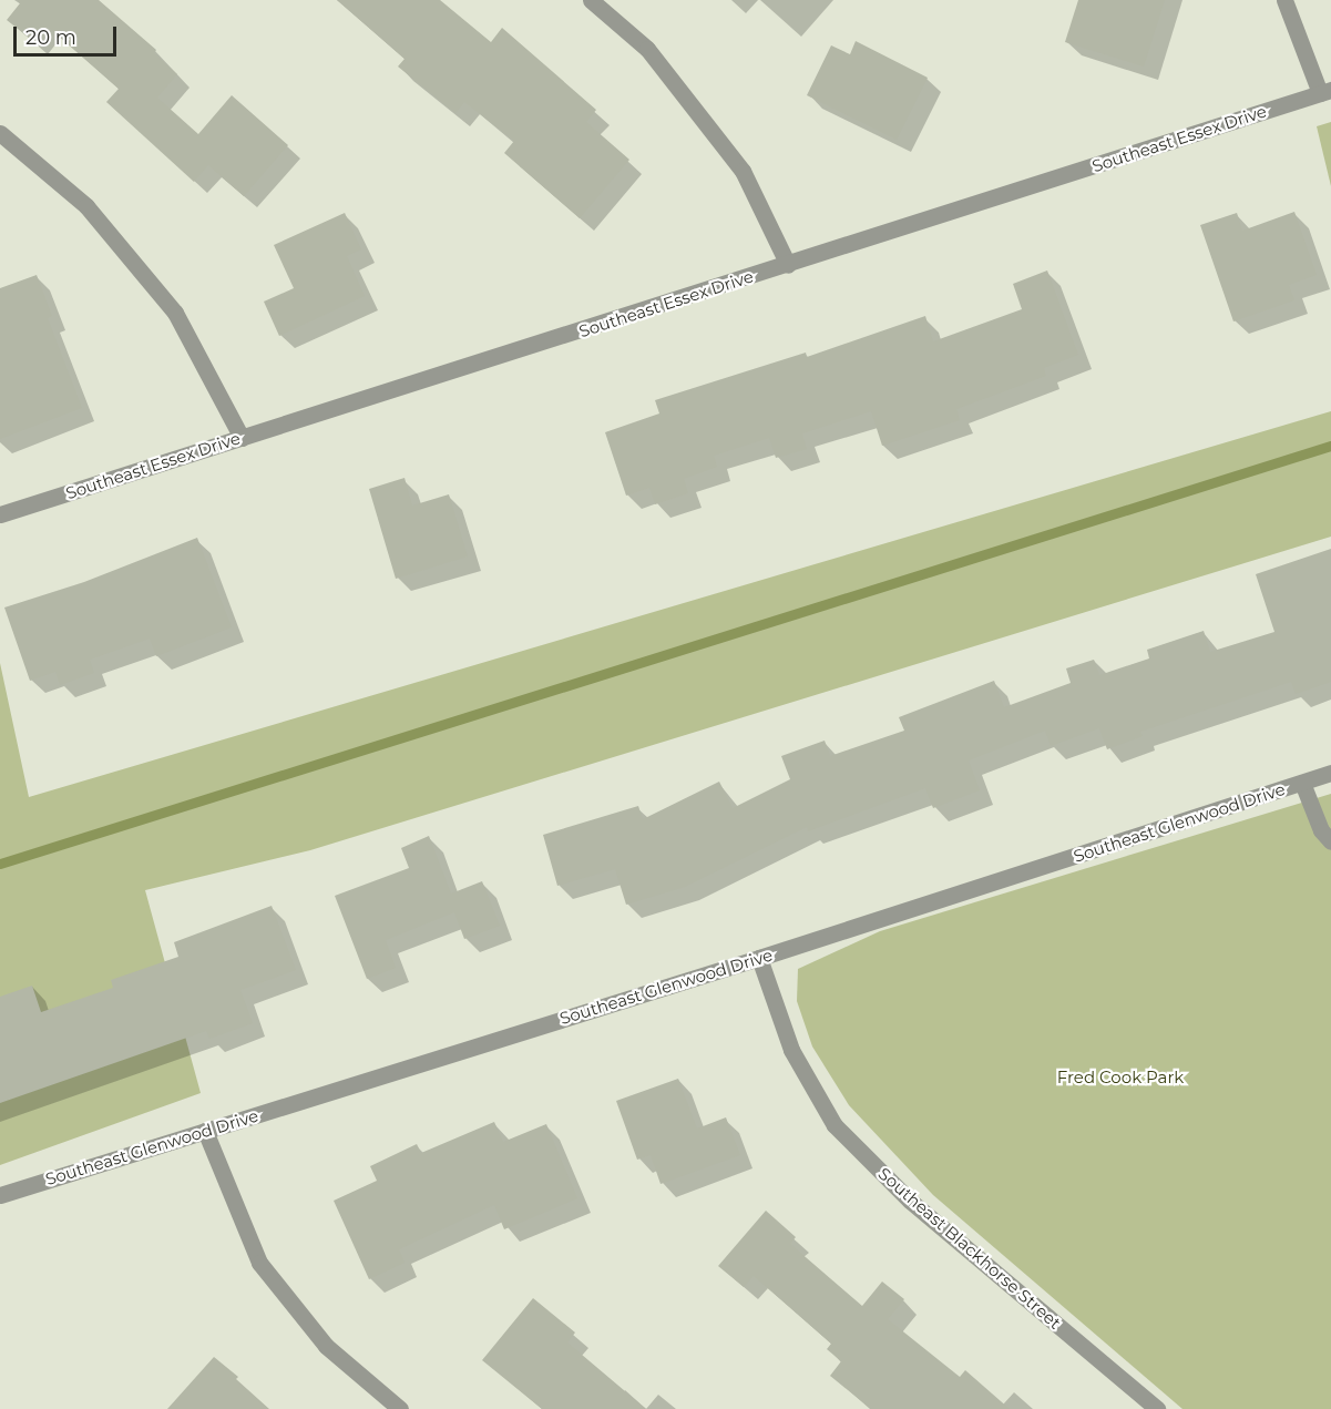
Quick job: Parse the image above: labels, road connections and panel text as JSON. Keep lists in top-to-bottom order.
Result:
{
  "streets": {
    "street": ["Southeast Essex Drive", "Southeast Glenwood Drive", "Southeast Blackhorse Street"]
  },
  "crossings": [
    ["Southeast Glenwood Drive", "Southeast Blackhorse Street"]
  ],
  "parks": ["Fred Cook Park"],
  "scale_bar": "20 m"
}
